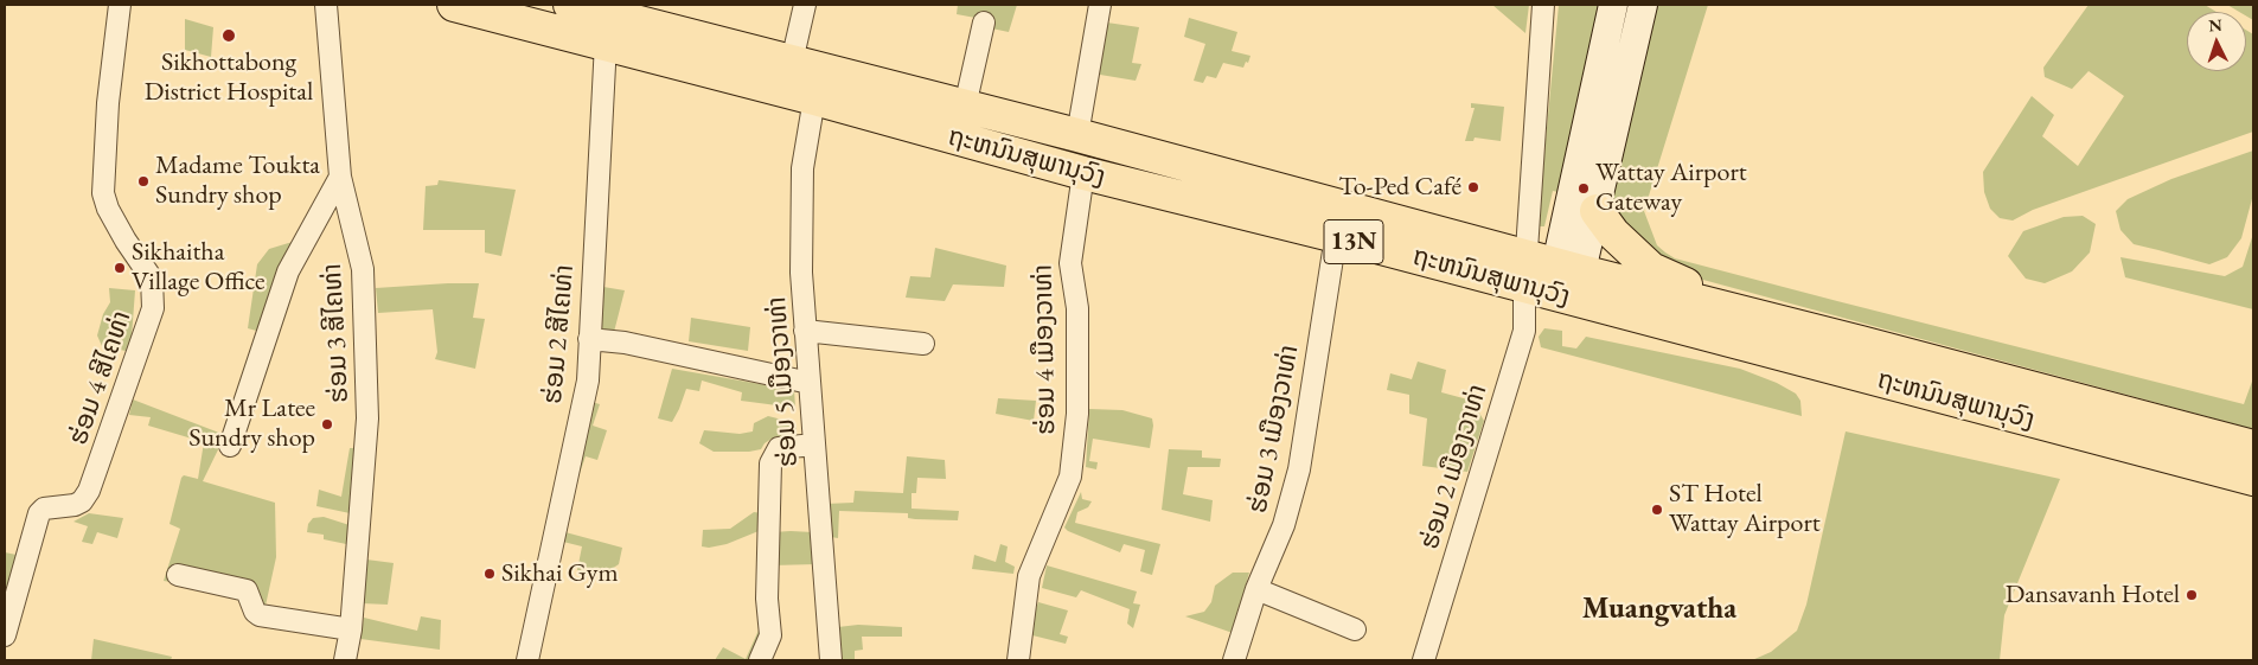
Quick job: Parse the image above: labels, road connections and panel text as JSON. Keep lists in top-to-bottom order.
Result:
{
  "streets": {
    "highway": ["ຖະຫນົນສຸພານຸວົງ", "13N"],
    "street": [
      "ຮ່ອມ 3 ສີໄຄທ່າ",
      "ຮ່ອມ 2 ສີໄຄທ່າ",
      "ຮ່ອມ 4 ເມືອງວາທ່າ",
      "ຮ່ອມ 4 ສີໄຄທ່າ",
      "ຮ່ອມ 5 ເມືອງວາທ່າ",
      "ຮ່ອມ 3 ເມືອງວາທ່າ",
      "ຮ່ອມ 2 ເມືອງວາທ່າ"
    ]
  },
  "crossings": [
    ["ຖະຫນົນສຸພານຸວົງ", "ຮ່ອມ 2 ສີໄຄທ່າ"],
    ["ຖະຫນົນສຸພານຸວົງ", "ຮ່ອມ 4 ເມືອງວາທ່າ"],
    ["ຖະຫນົນສຸພານຸວົງ", "ຮ່ອມ 5 ເມືອງວາທ່າ"],
    ["ຖະຫນົນສຸພານຸວົງ", "ຮ່ອມ 3 ເມືອງວາທ່າ"],
    ["ຖະຫນົນສຸພານຸວົງ", "ຮ່ອມ 2 ເມືອງວາທ່າ"]
  ],
  "districts": ["Muangvatha"],
  "places": [
    "Sikhottabong District Hospital",
    "Madame Toukta Sundry shop",
    "To-Ped Café",
    "Wattay Airport Gateway",
    "Sikhaitha Village Office",
    "Mr Latee Sundry shop",
    "ST Hotel Wattay Airport",
    "Sikhai Gym",
    "Dansavanh Hotel"
  ],
  "north": "top"
}
